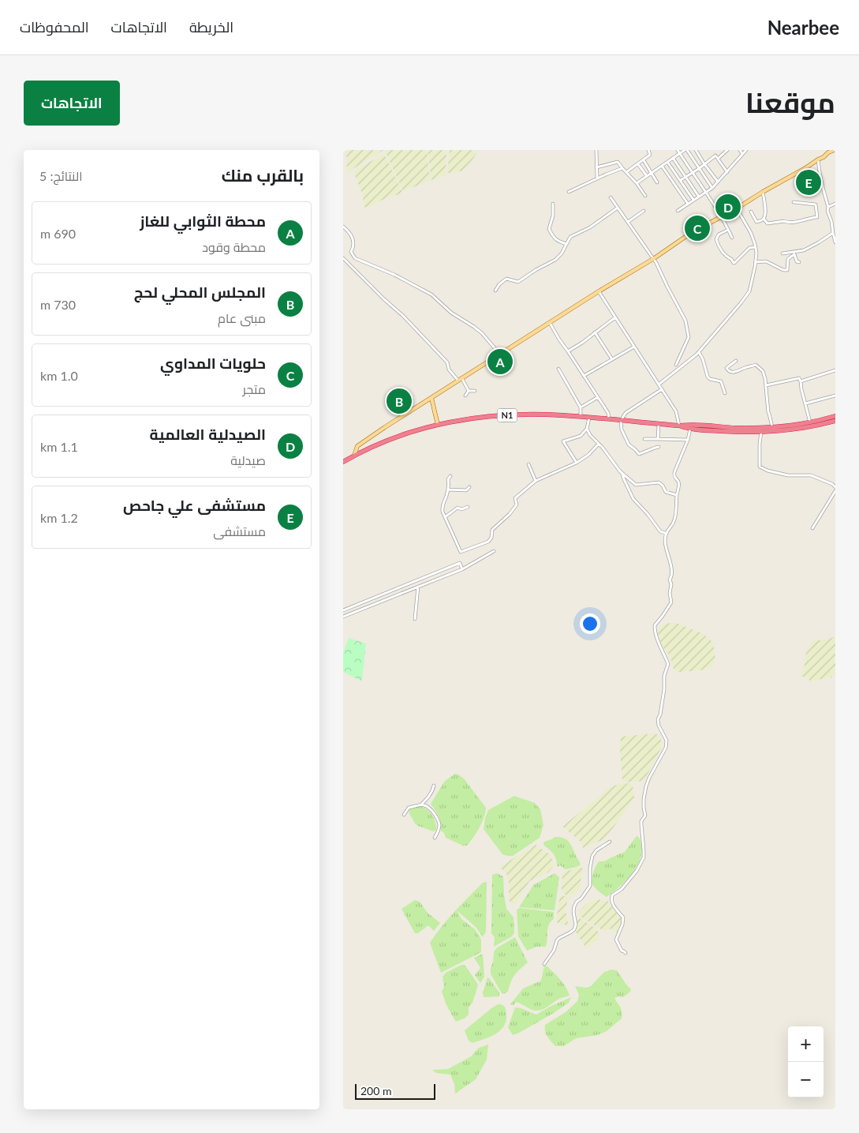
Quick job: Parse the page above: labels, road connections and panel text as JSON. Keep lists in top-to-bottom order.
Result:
{
  "streets": {
    "highway": ["N1"]
  },
  "scale_bar": "200 m",
  "page": {
    "header": "Nearbee",
    "nav": ["الخريطة", "الاتجاهات", "المحفوظات"],
    "title": "موقعنا",
    "buttons": "الاتجاهات",
    "heading": ["بالقرب منك", "النتائج: 5"],
    "pins": [
      "E",
      "D",
      "C",
      "A",
      "B"
    ],
    "list": [
      {
        "mark": "A",
        "name": "محطة الثوابي للغاز",
        "note": "محطة وقود",
        "value": "690 m"
      },
      {
        "mark": "B",
        "name": "المجلس المحلي لحج",
        "note": "مبنى عام",
        "value": "730 m"
      },
      {
        "mark": "C",
        "name": "حلويات المداوي",
        "note": "متجر",
        "value": "1.0 km"
      },
      {
        "mark": "D",
        "name": "الصيدلية العالمية",
        "note": "صيدلية",
        "value": "1.1 km"
      },
      {
        "mark": "E",
        "name": "مستشفى علي جاحص",
        "note": "مستشفى",
        "value": "1.2 km"
      }
    ],
    "map_buttons": ["+", "−"],
    "scale": "200 m"
  }
}
